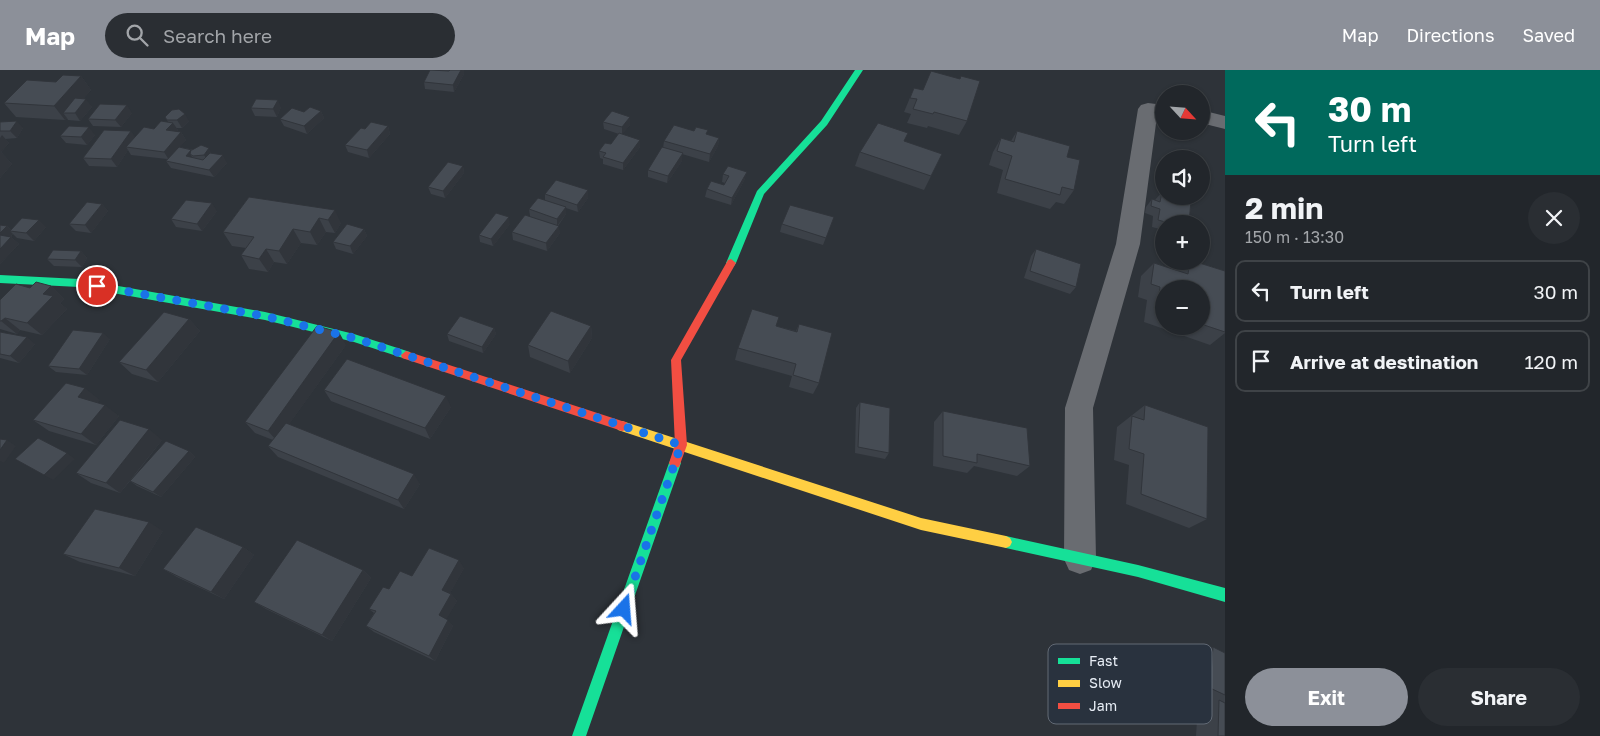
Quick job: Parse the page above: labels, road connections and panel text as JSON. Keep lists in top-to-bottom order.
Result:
{
  "legend": ["Fast", "Slow", "Jam"],
  "north": "bottom right",
  "page": {
    "header": "Map",
    "search": "Search here",
    "nav": ["Map", "Directions", "Saved"],
    "turn": ["30 m", "Turn left"],
    "map_buttons": ["+", "−"],
    "heading": ["2 min", "150 m · 13:30"],
    "list": [
      {
        "name": "Turn left",
        "value": "30 m"
      },
      {
        "name": "Arrive at destination",
        "value": "120 m"
      }
    ],
    "buttons": ["Exit", "Share"]
  }
}
